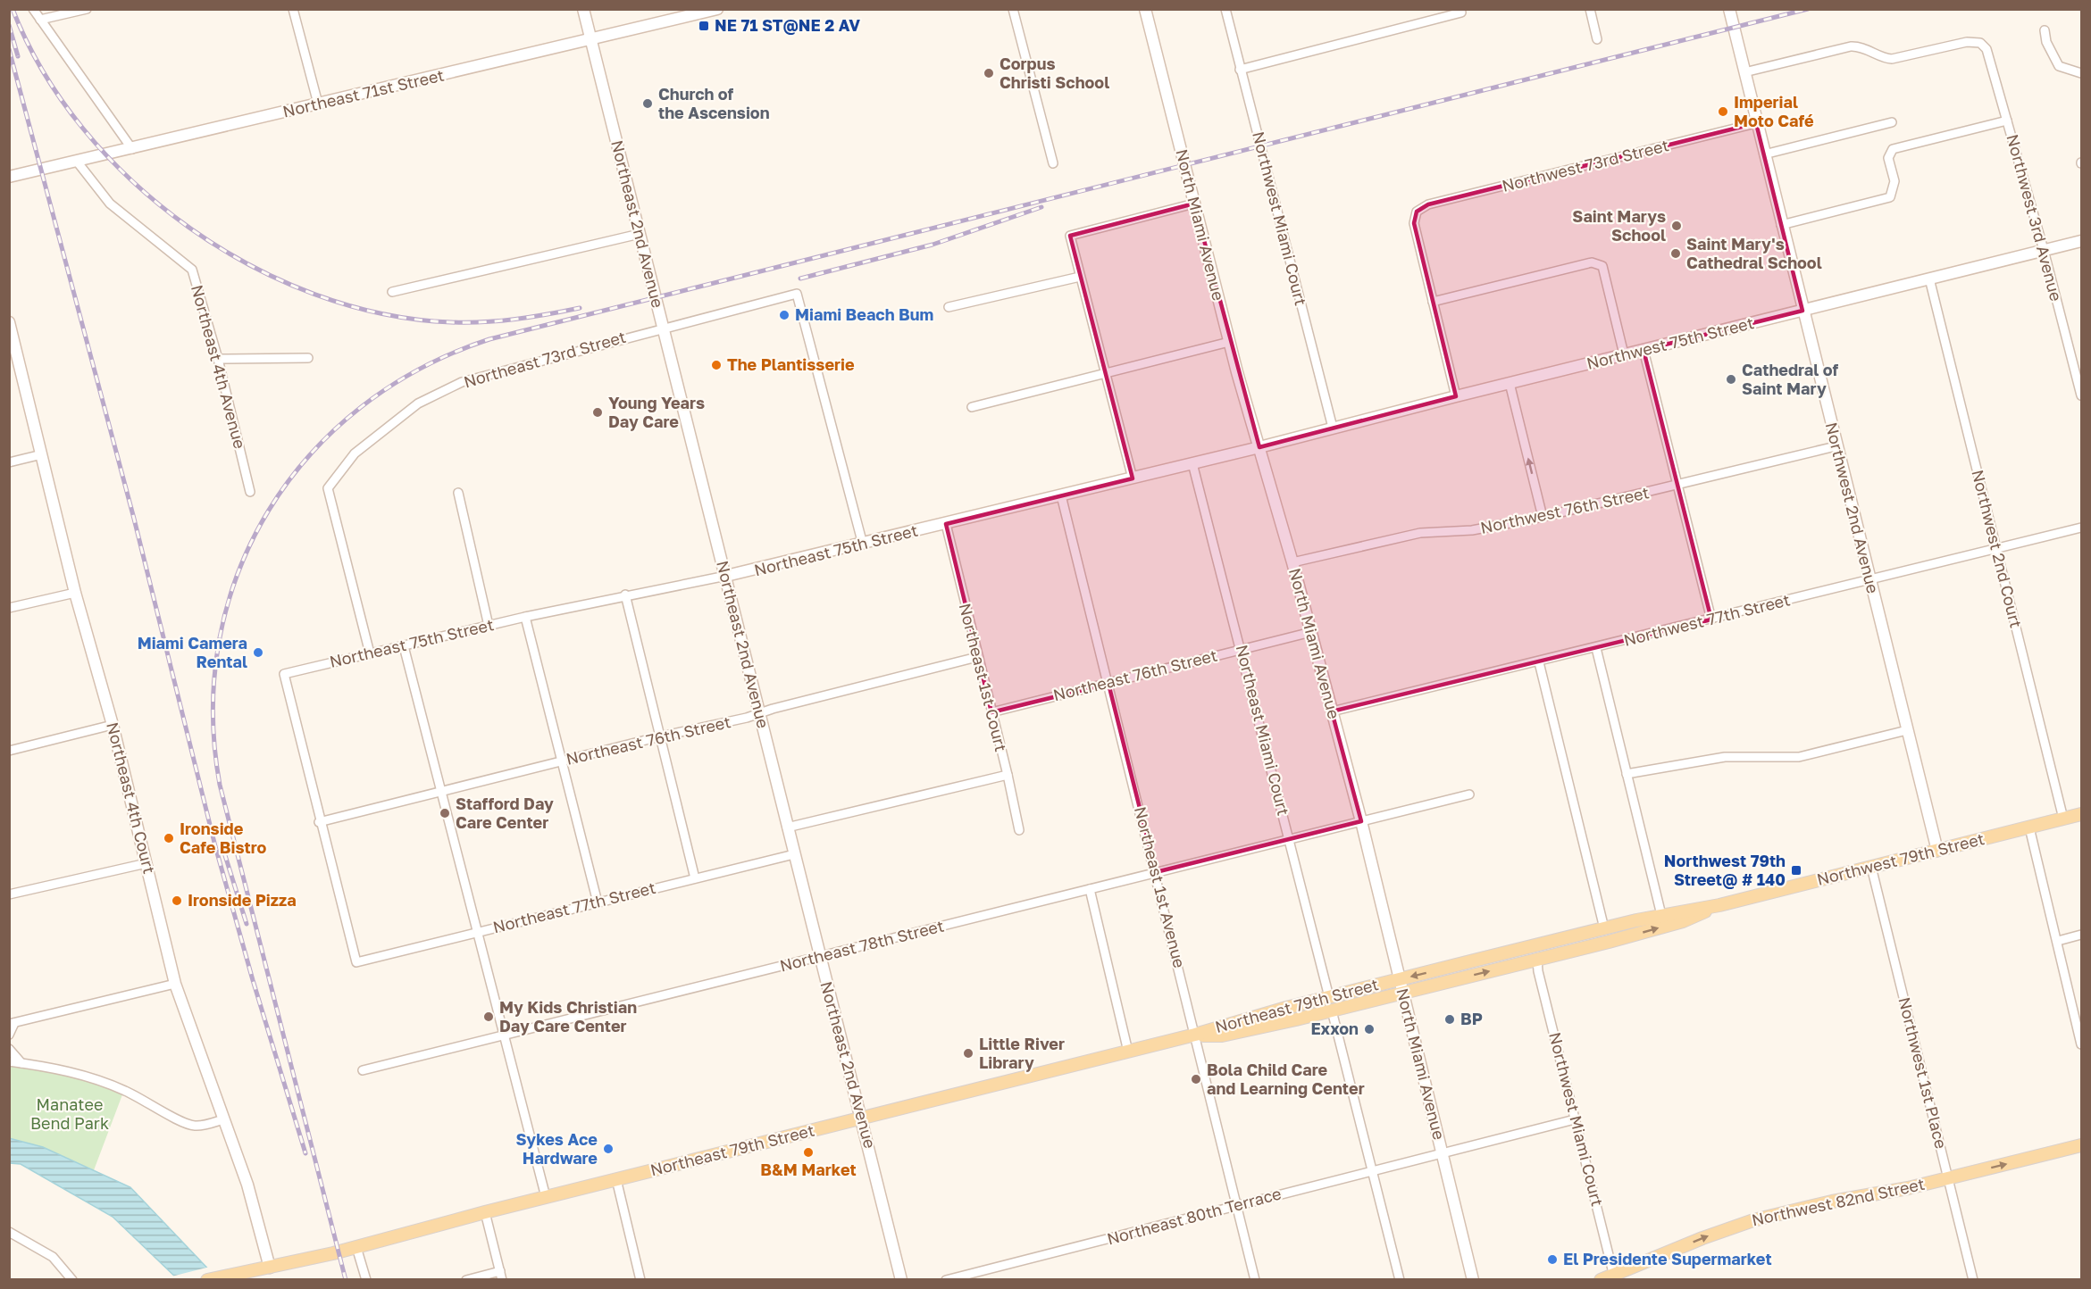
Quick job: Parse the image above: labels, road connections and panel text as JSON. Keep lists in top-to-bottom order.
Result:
{
  "streets": {
    "main road": ["Northwest 79th Street", "Northeast 79th Street", "Northwest 82nd Street"],
    "street": [
      "Northeast 71st Street",
      "Northwest 73rd Street",
      "Northwest 3rd Avenue",
      "Northwest Miami Court",
      "Northeast 2nd Avenue",
      "North Miami Avenue",
      "Northwest 75th Street",
      "Northeast 73rd Street",
      "Northeast 4th Avenue",
      "Northwest 2nd Avenue",
      "Northwest 76th Street",
      "Northwest 2nd Court",
      "Northeast 75th Street",
      "Northwest 77th Street",
      "Northeast 76th Street",
      "Northeast 1st Court",
      "Northeast Miami Court",
      "Northeast 4th Court",
      "Northeast 1st Avenue",
      "Northeast 77th Street",
      "Northeast 78th Street",
      "Northwest 1st Place",
      "Northeast 80th Terrace"
    ]
  },
  "crossings": [
    ["Northeast 71st Street", "Northeast 2nd Avenue"],
    ["Northeast 71st Street", "Northeast 4th Avenue"],
    ["Northwest 73rd Street", "Northwest 2nd Avenue"],
    ["Northwest 3rd Avenue", "Northwest 75th Street"],
    ["Northwest 3rd Avenue", "Northwest 2nd Avenue"],
    ["Northwest Miami Court", "Northwest 75th Street"],
    ["Northwest Miami Court", "Northwest 79th Street"],
    ["Northwest Miami Court", "Northwest 82nd Street"],
    ["Northwest Miami Court", "Northeast 80th Terrace"],
    ["Northeast 2nd Avenue", "Northeast 73rd Street"],
    ["Northeast 2nd Avenue", "Northeast 75th Street"],
    ["Northeast 2nd Avenue", "Northeast 76th Street"],
    ["Northeast 2nd Avenue", "Northeast 77th Street"],
    ["Northeast 2nd Avenue", "Northeast 78th Street"],
    ["Northeast 2nd Avenue", "Northeast 79th Street"],
    ["North Miami Avenue", "Northwest 75th Street"],
    ["North Miami Avenue", "Northwest 76th Street"],
    ["North Miami Avenue", "Northeast 75th Street"],
    ["North Miami Avenue", "Northwest 77th Street"],
    ["North Miami Avenue", "Northeast 76th Street"],
    ["North Miami Avenue", "Northwest 79th Street"],
    ["North Miami Avenue", "Northeast 78th Street"],
    ["North Miami Avenue", "Northeast 79th Street"],
    ["North Miami Avenue", "Northeast 80th Terrace"],
    ["Northwest 75th Street", "Northwest 2nd Avenue"],
    ["Northwest 75th Street", "Northwest 2nd Court"],
    ["Northwest 75th Street", "Northeast 75th Street"],
    ["Northeast 73rd Street", "Northeast 75th Street"],
    ["Northwest 2nd Avenue", "Northwest 76th Street"],
    ["Northwest 2nd Avenue", "Northwest 77th Street"],
    ["Northwest 2nd Avenue", "Northwest 79th Street"],
    ["Northwest 2nd Court", "Northwest 77th Street"],
    ["Northwest 2nd Court", "Northwest 79th Street"],
    ["Northeast 75th Street", "Northeast 76th Street"],
    ["Northeast 75th Street", "Northeast 1st Court"],
    ["Northeast 75th Street", "Northeast Miami Court"],
    ["Northeast 75th Street", "Northeast 1st Avenue"],
    ["Northeast 75th Street", "Northeast 77th Street"],
    ["Northeast 76th Street", "Northeast 1st Court"],
    ["Northeast 76th Street", "Northeast Miami Court"],
    ["Northeast 76th Street", "Northeast 1st Avenue"],
    ["Northeast 76th Street", "Northeast 77th Street"],
    ["Northeast Miami Court", "Northeast 78th Street"],
    ["Northeast Miami Court", "Northeast 79th Street"],
    ["Northeast 4th Court", "Northeast 79th Street"],
    ["Northwest 79th Street", "Northeast 79th Street"],
    ["Northwest 79th Street", "Northwest 1st Place"],
    ["Northeast 1st Avenue", "Northeast 78th Street"],
    ["Northeast 1st Avenue", "Northeast 79th Street"],
    ["Northeast 1st Avenue", "Northeast 80th Terrace"],
    ["Northwest 1st Place", "Northwest 82nd Street"]
  ],
  "one_way": ["Northwest 82nd Street"],
  "parks": ["Manatee Bend Park"],
  "places": {
    "transit": ["NE 71 ST@NE 2 AV", "Northwest 79th Street@ # 140"],
    "other": [
      "Corpus Christi School",
      "Church of the Ascension",
      "Imperial Moto Café",
      "Saint Marys School",
      "Saint Mary's Cathedral School",
      "Miami Beach Bum",
      "The Plantisserie",
      "Cathedral of Saint Mary",
      "Young Years Day Care",
      "Miami Camera Rental",
      "Stafford Day Care Center",
      "Ironside Cafe Bistro",
      "Ironside Pizza",
      "My Kids Christian Day Care Center",
      "BP",
      "Exxon",
      "Little River Library",
      "Bola Child Care and Learning Center",
      "Sykes Ace Hardware",
      "B&M Market",
      "El Presidente Supermarket"
    ]
  }
}
